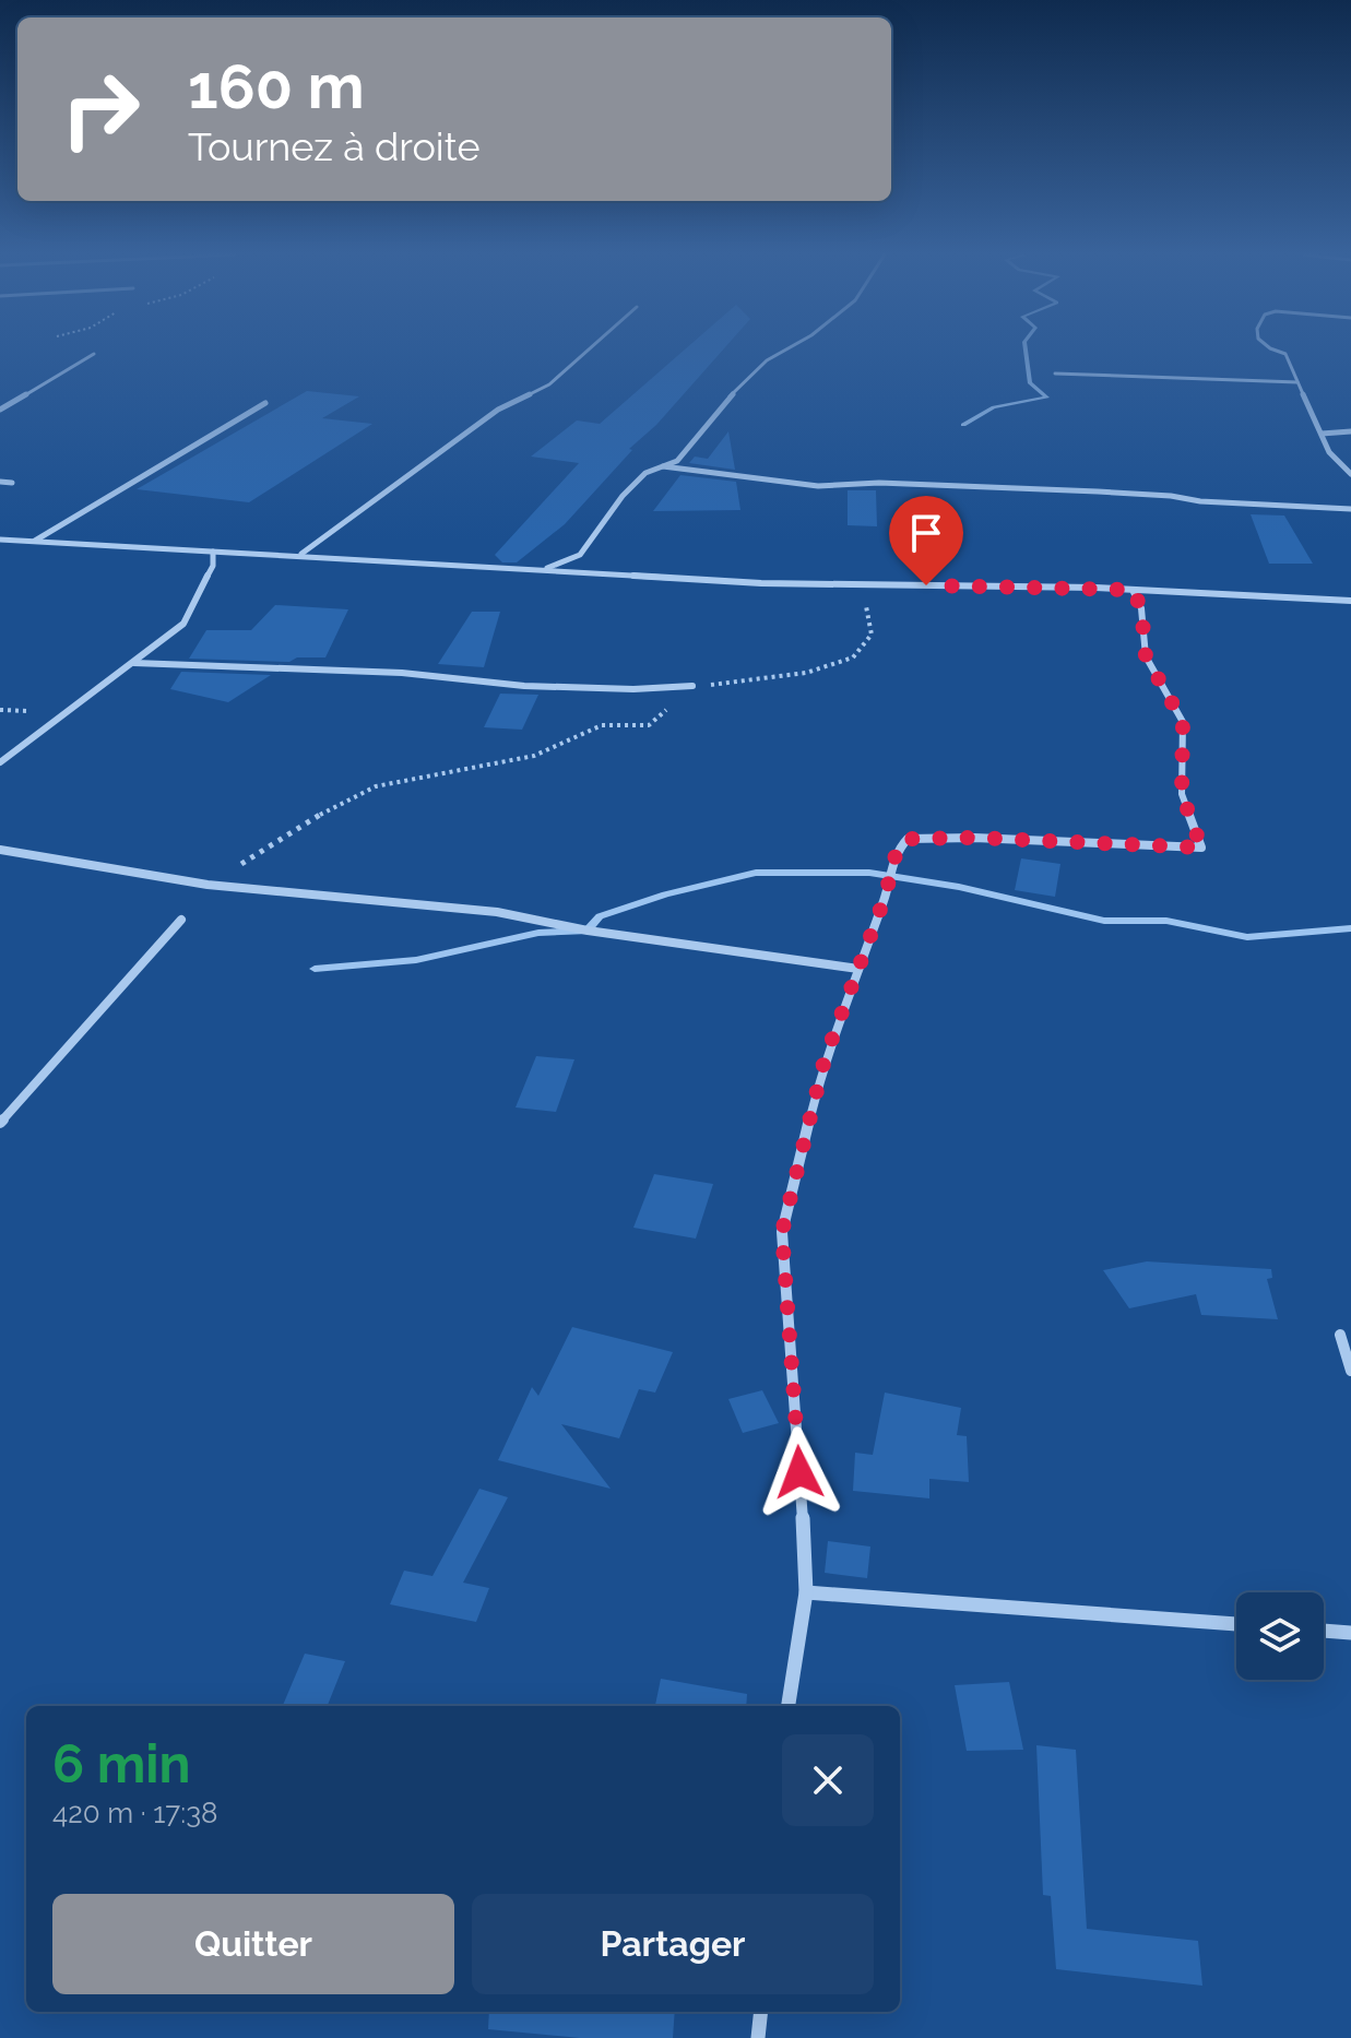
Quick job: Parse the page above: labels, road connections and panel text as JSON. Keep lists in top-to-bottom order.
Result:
{
  "page": {
    "turn": ["160 m", "Tournez à droite"],
    "heading": ["6 min", "420 m · 17:38"],
    "buttons": ["Quitter", "Partager"]
  }
}
